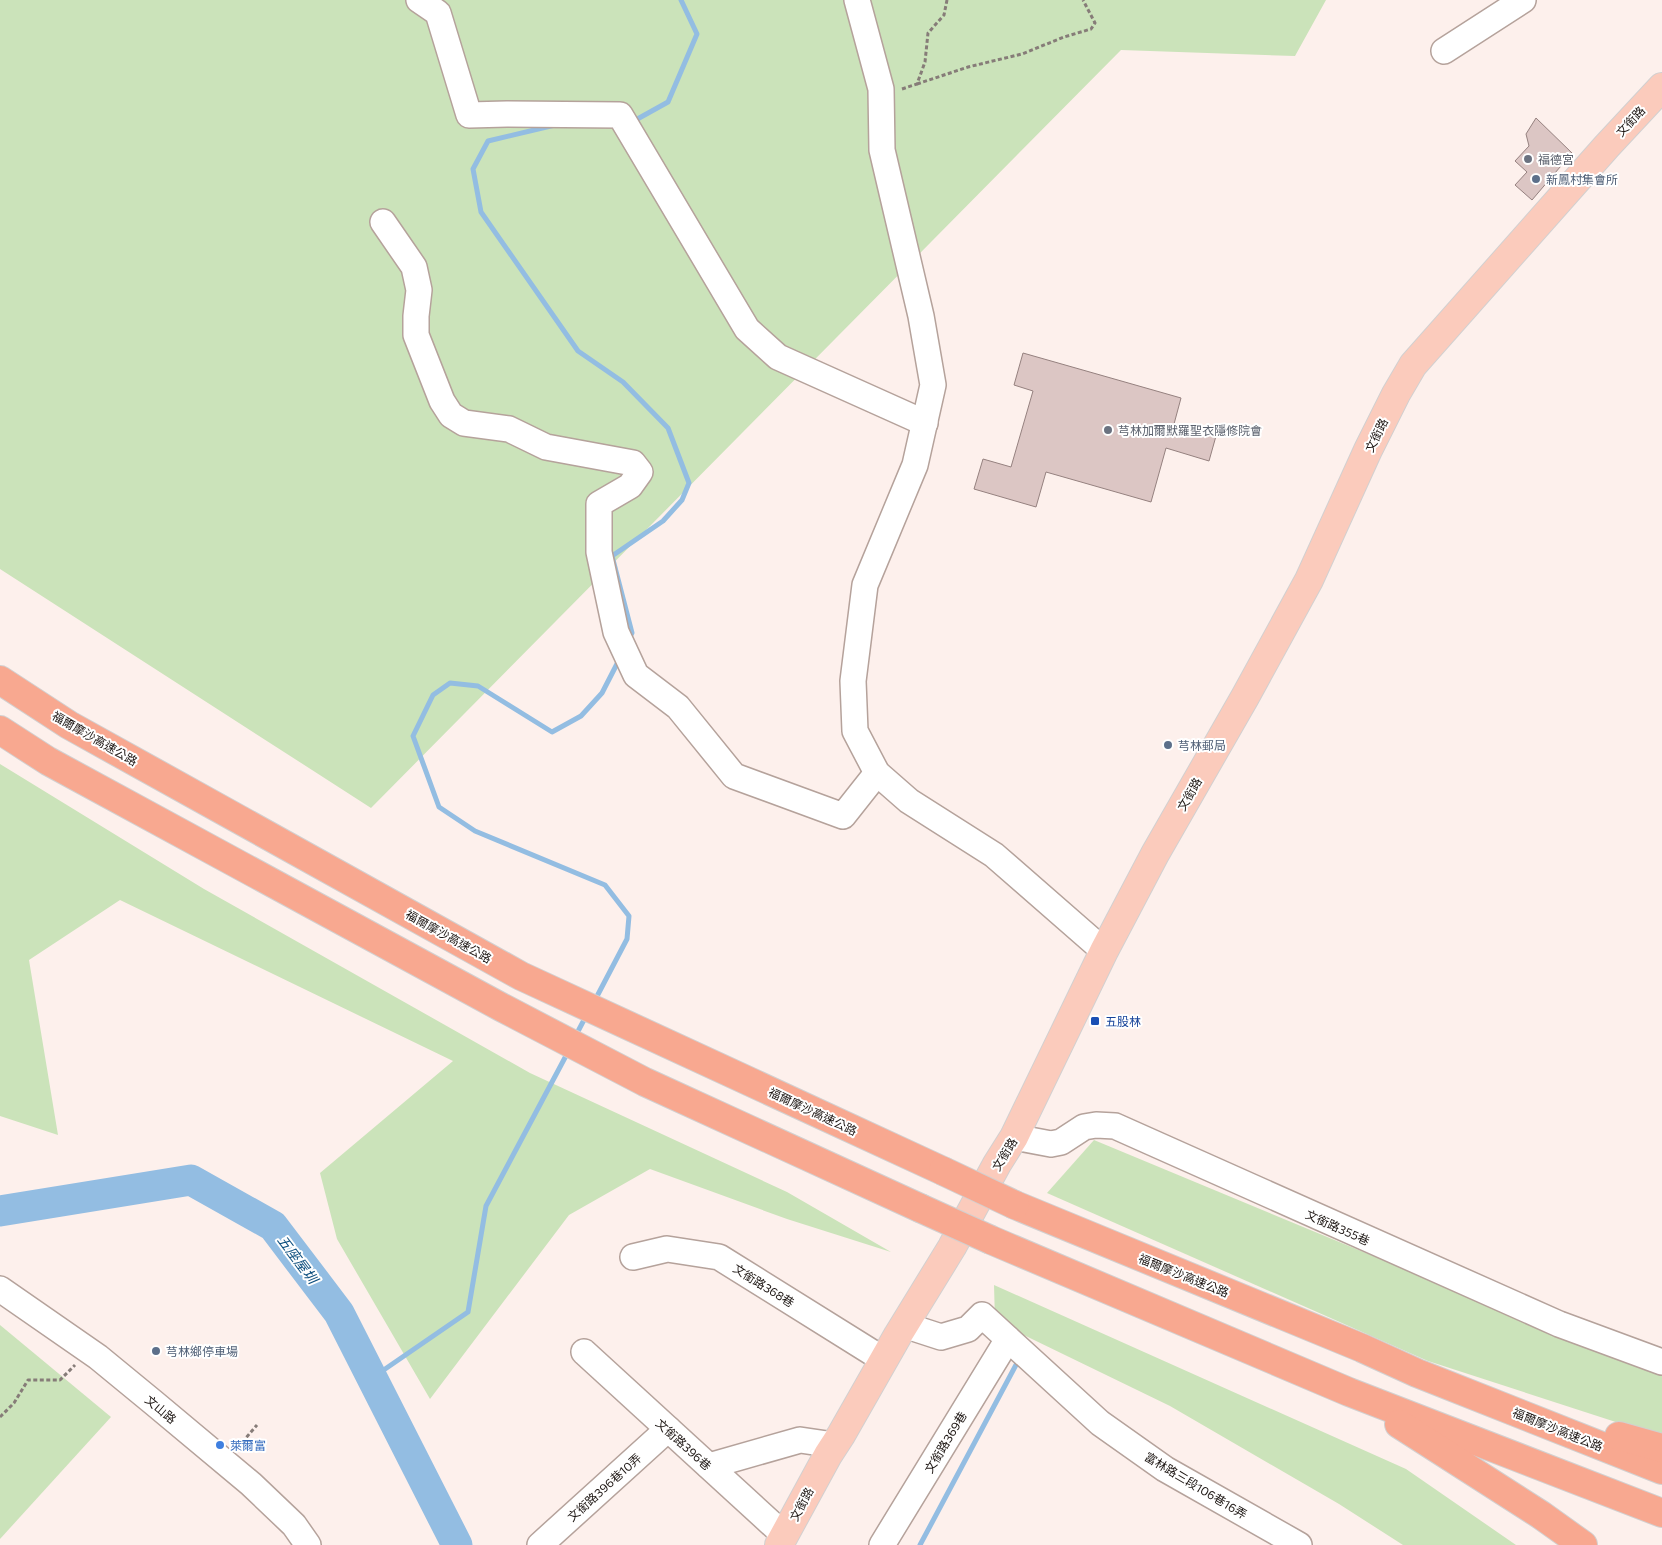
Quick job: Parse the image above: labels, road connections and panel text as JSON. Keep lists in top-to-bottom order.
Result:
{
  "streets": {
    "highway": ["福爾摩沙高速公路"],
    "main road": ["文銜路"],
    "street": [
      "文銜路355巷",
      "文銜路368巷",
      "文山路",
      "文銜路369巷",
      "文銜路396巷",
      "富林路三段106巷16弄",
      "文銜路396巷10弄"
    ]
  },
  "crossings": [
    ["文銜路", "文銜路355巷"],
    ["文銜路", "文銜路368巷"],
    ["文銜路", "文銜路396巷"],
    ["文銜路", "富林路三段106巷16弄"],
    ["文銜路369巷", "富林路三段106巷16弄"],
    ["文銜路396巷", "文銜路396巷10弄"]
  ],
  "water": ["五座屋圳"],
  "places": {
    "other": [
      "福德宮",
      "新鳳村集會所",
      "芎林加爾默羅聖衣隱修院會",
      "芎林郵局",
      "芎林鄉停車場",
      "萊爾富"
    ],
    "transit": ["五股林"]
  }
}
